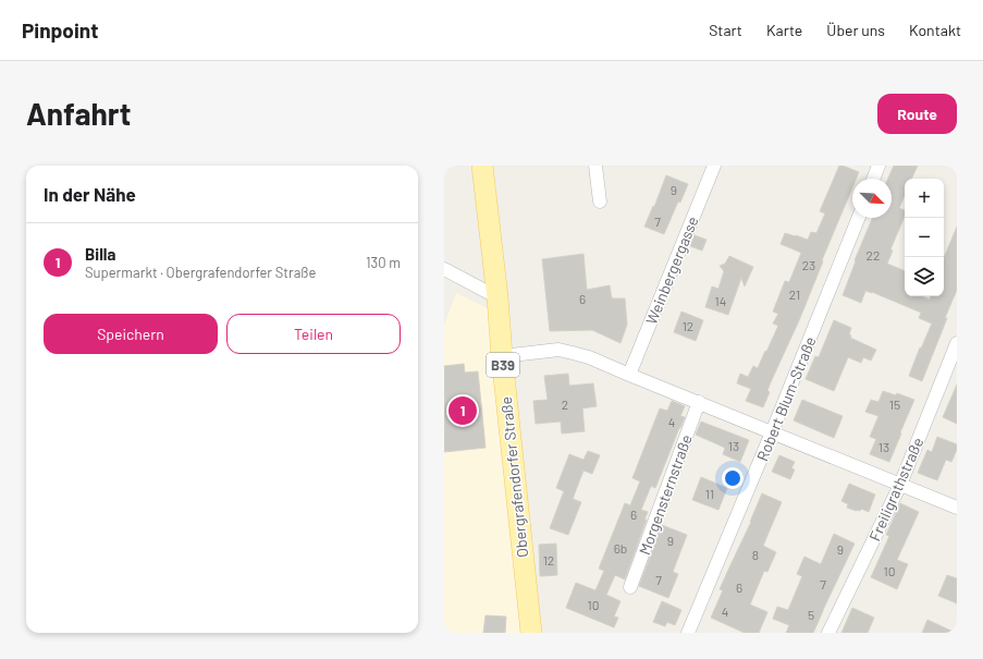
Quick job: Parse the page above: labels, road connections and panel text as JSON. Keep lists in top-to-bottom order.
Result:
{
  "streets": {
    "main road": ["B39", "Obergrafendorfer Straße"],
    "street": [
      "Weinbergergasse",
      "Robert Blum-Straße",
      "Freiligrathstraße",
      "Morgensternstraße"
    ]
  },
  "house_numbers": [
    "9",
    "7",
    "22",
    "23",
    "21",
    "6",
    "14",
    "12",
    "2",
    "15",
    "4",
    "13",
    "13",
    "11",
    "6",
    "9",
    "6b",
    "9",
    "8",
    "12",
    "10",
    "7",
    "7",
    "6",
    "10",
    "4",
    "5"
  ],
  "north": "bottom right",
  "page": {
    "header": "Pinpoint",
    "nav": [
      "Start",
      "Karte",
      "Über uns",
      "Kontakt"
    ],
    "buttons": [
      "Route",
      ["Speichern", "Teilen"]
    ],
    "title": "Anfahrt",
    "heading": "In der Nähe",
    "map_buttons": ["+", "−"],
    "list": [
      {
        "mark": "1",
        "name": "Billa",
        "note": "Supermarkt · Obergrafendorfer Straße",
        "value": "130 m"
      }
    ],
    "pins": "1"
  }
}
